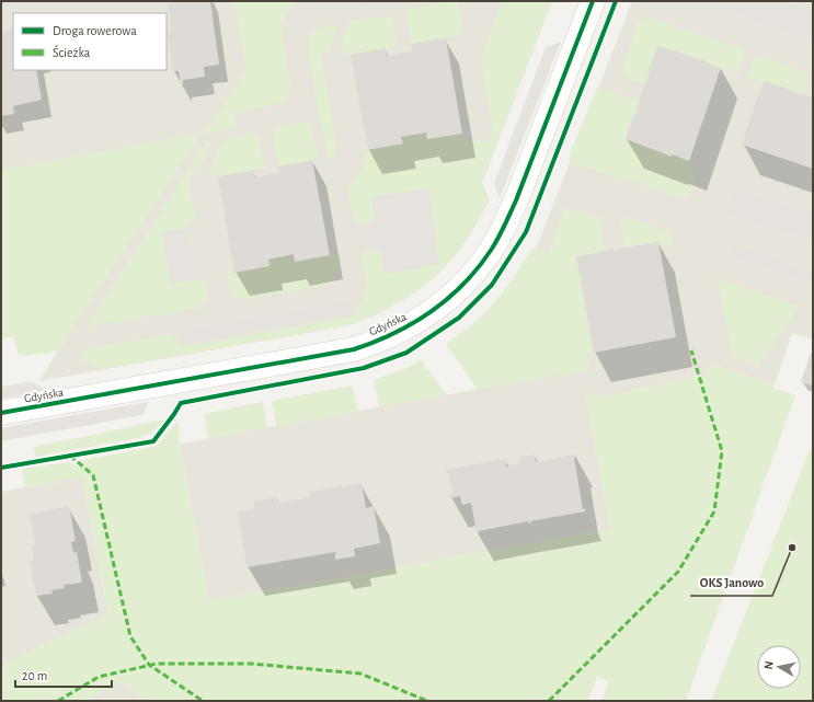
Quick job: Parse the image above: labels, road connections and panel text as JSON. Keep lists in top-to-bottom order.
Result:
{
  "streets": {
    "street": ["Gdyńska"]
  },
  "places": ["OKS Janowo"],
  "legend": ["Droga rowerowa", "Ścieżka"],
  "scale_bar": "20 m",
  "north": "left"
}
